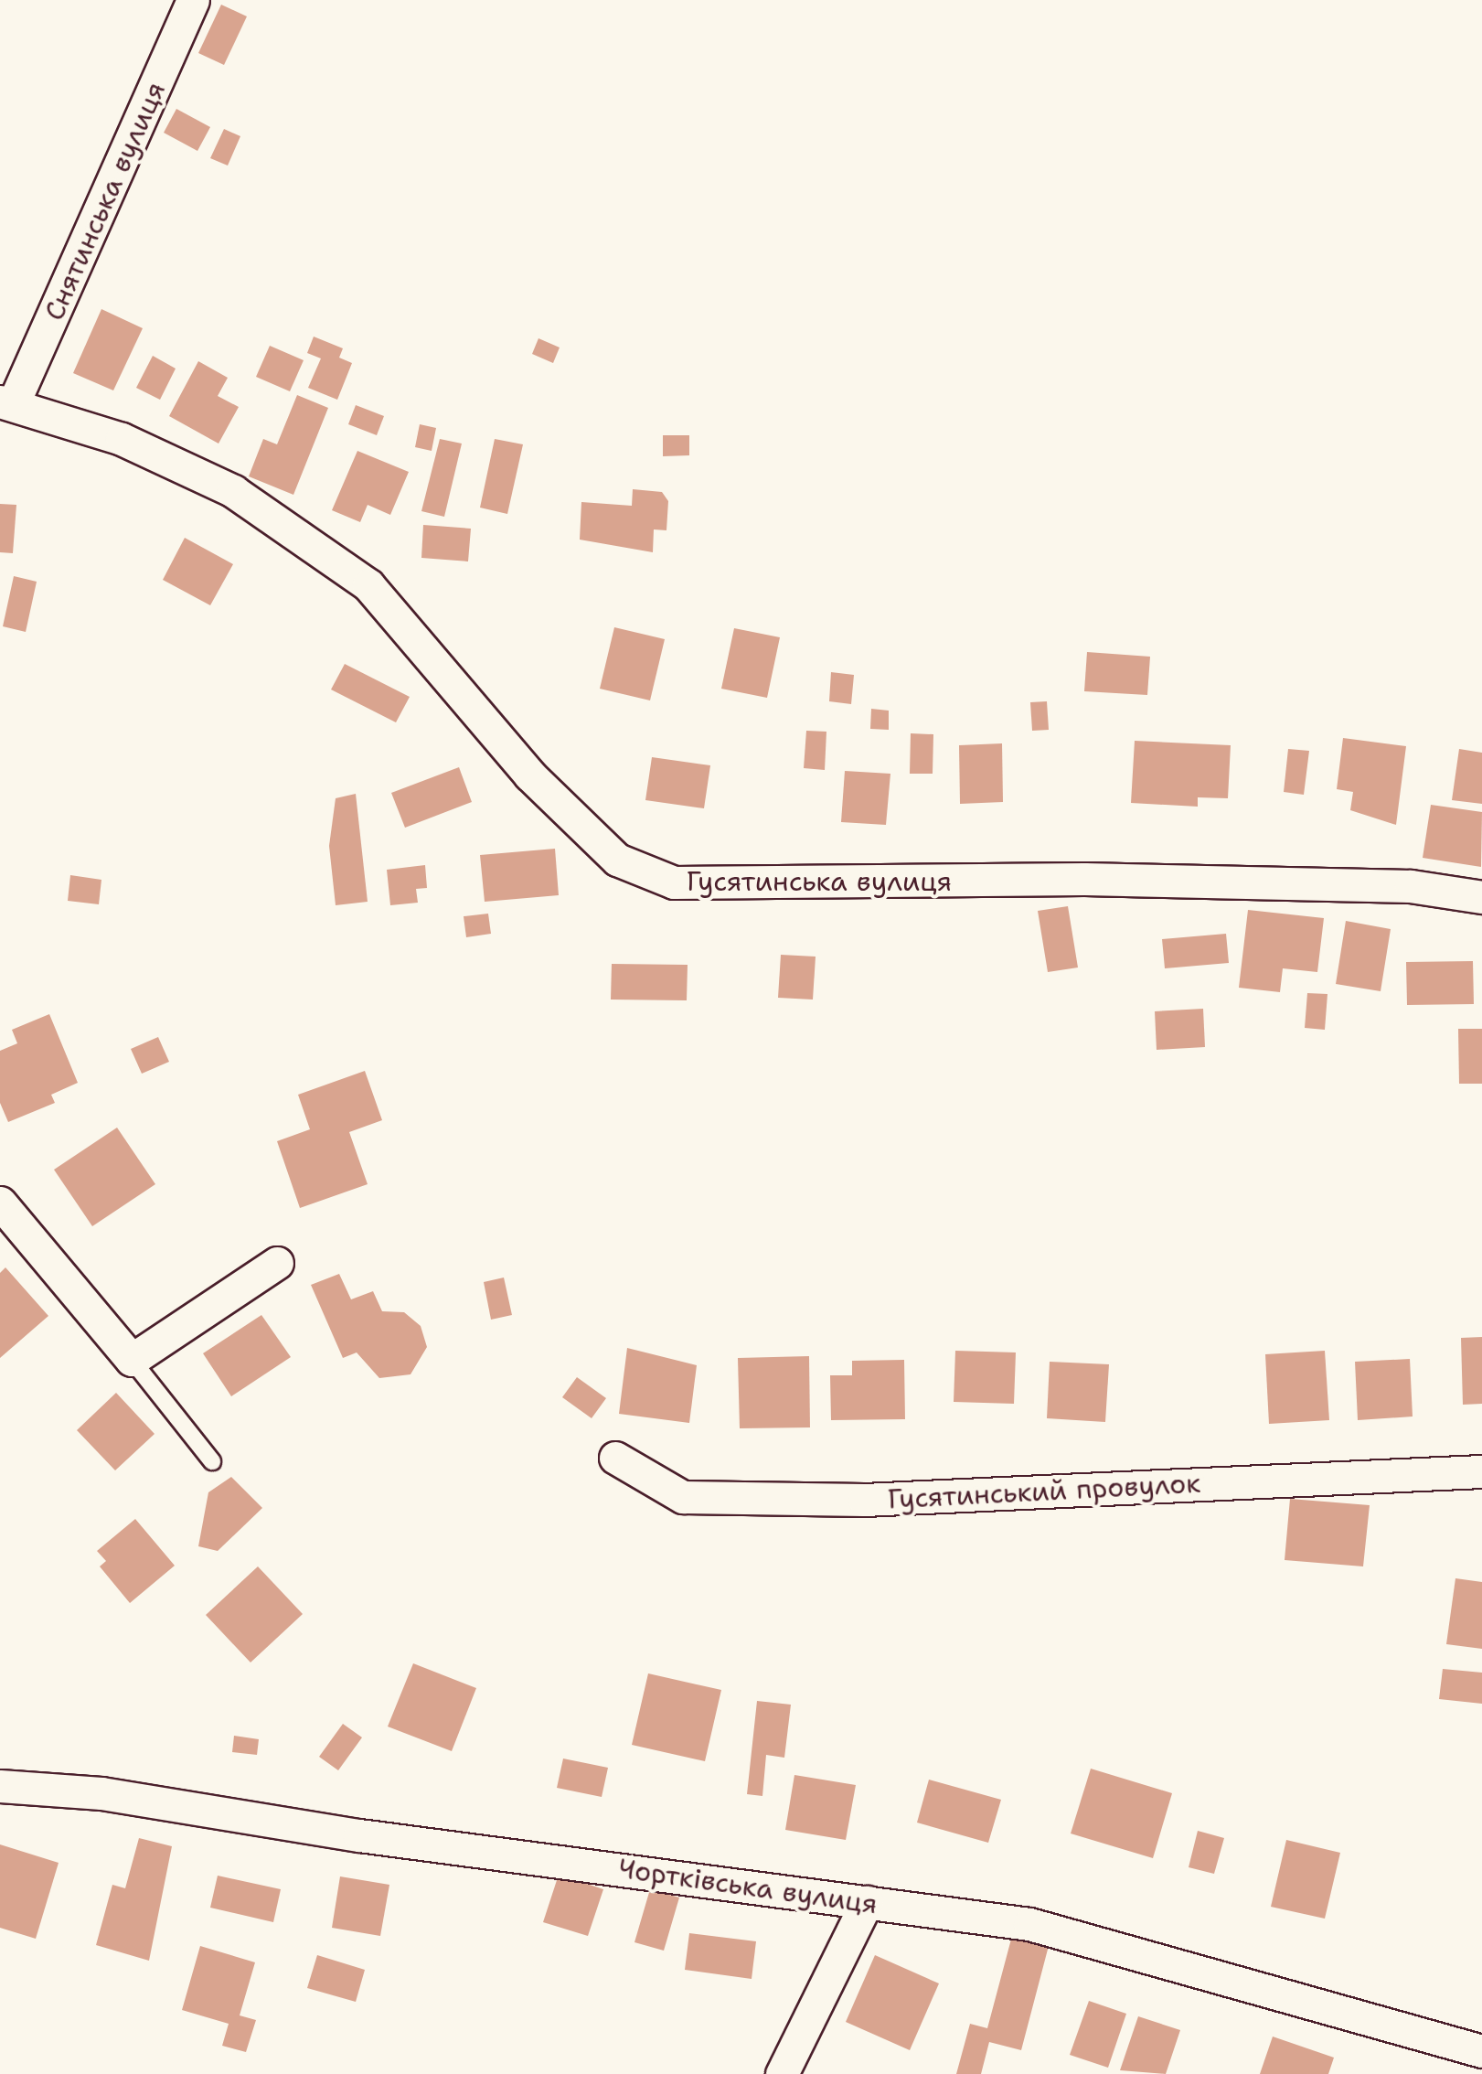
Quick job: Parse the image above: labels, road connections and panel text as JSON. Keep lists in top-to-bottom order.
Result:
{
  "streets": {
    "street": [
      "Снятинська вулиця",
      "Гусятинська вулиця",
      "Гусятинський провулок",
      "Чортківська вулиця"
    ]
  },
  "crossings": [
    ["Снятинська вулиця", "Гусятинська вулиця"]
  ]
}
